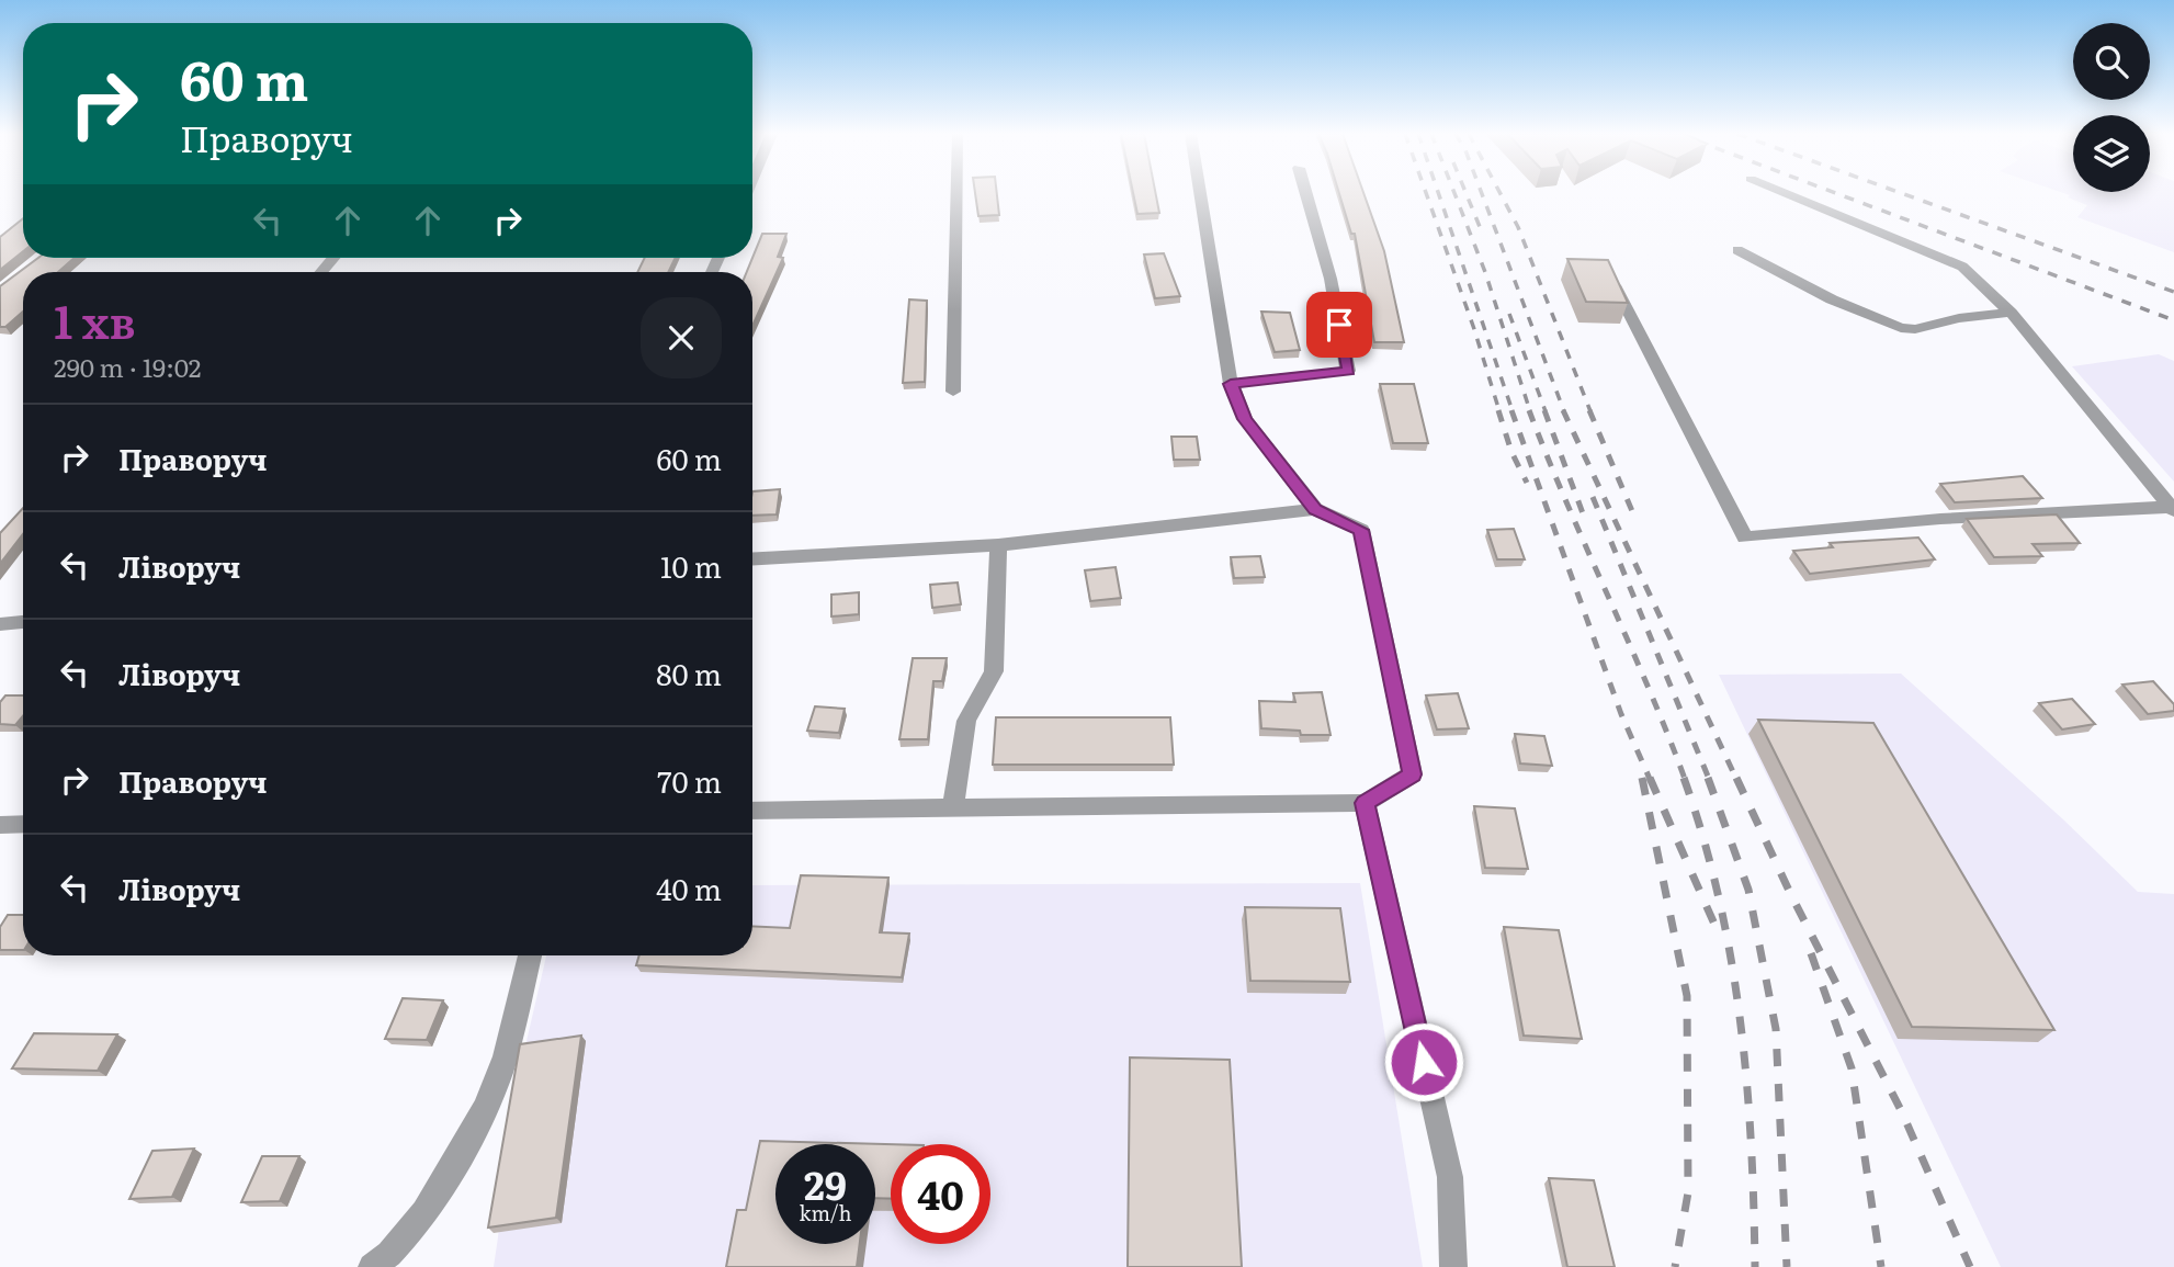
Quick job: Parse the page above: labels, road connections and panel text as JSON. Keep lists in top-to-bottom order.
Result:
{
  "page": {
    "turn": ["60 m", "Праворуч"],
    "heading": ["1 хв", "290 m · 19:02"],
    "list": [
      {
        "name": "Праворуч",
        "value": "60 m"
      },
      {
        "name": "Ліворуч",
        "value": "10 m"
      },
      {
        "name": "Ліворуч",
        "value": "80 m"
      },
      {
        "name": "Праворуч",
        "value": "70 m"
      },
      {
        "name": "Ліворуч",
        "value": "40 m"
      }
    ],
    "speed": "29 km/h",
    "limit": "40"
  }
}
